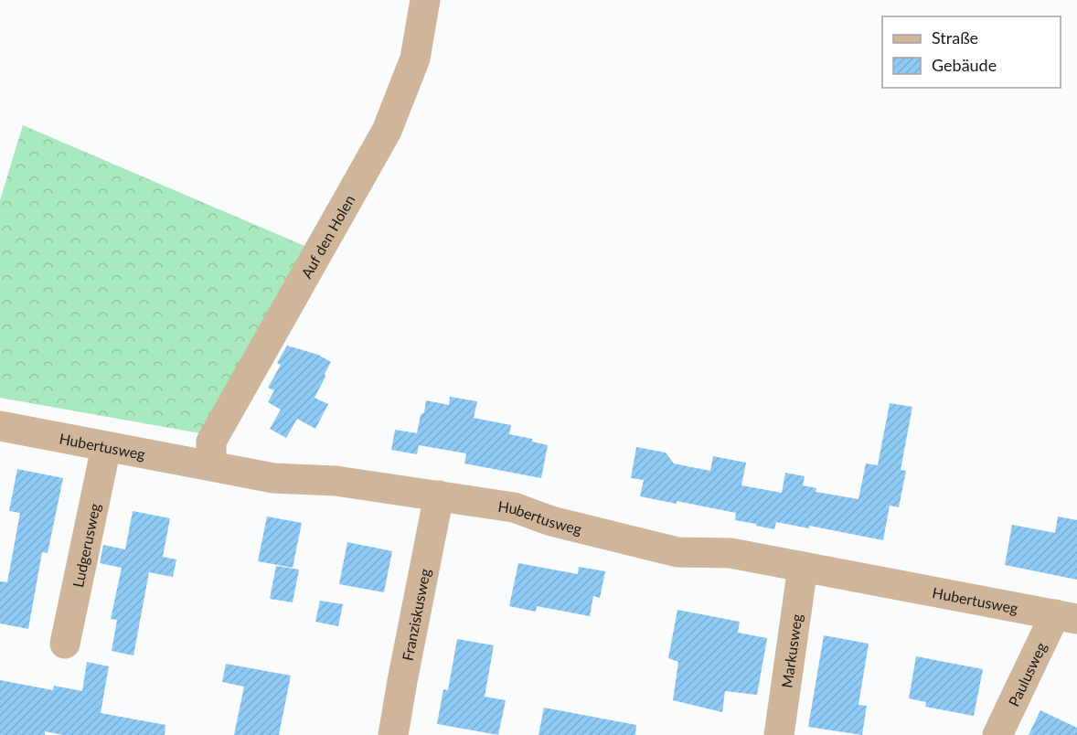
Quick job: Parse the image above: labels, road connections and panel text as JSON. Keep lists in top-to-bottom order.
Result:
{
  "streets": {
    "street": [
      "Auf den Holen",
      "Hubertusweg",
      "Ludgerusweg",
      "Franziskusweg",
      "Markusweg",
      "Paulusweg"
    ]
  },
  "crossings": [
    ["Auf den Holen", "Hubertusweg"],
    ["Hubertusweg", "Ludgerusweg"],
    ["Hubertusweg", "Franziskusweg"],
    ["Hubertusweg", "Markusweg"],
    ["Hubertusweg", "Paulusweg"]
  ],
  "legend": ["Straße", "Gebäude"]
}
